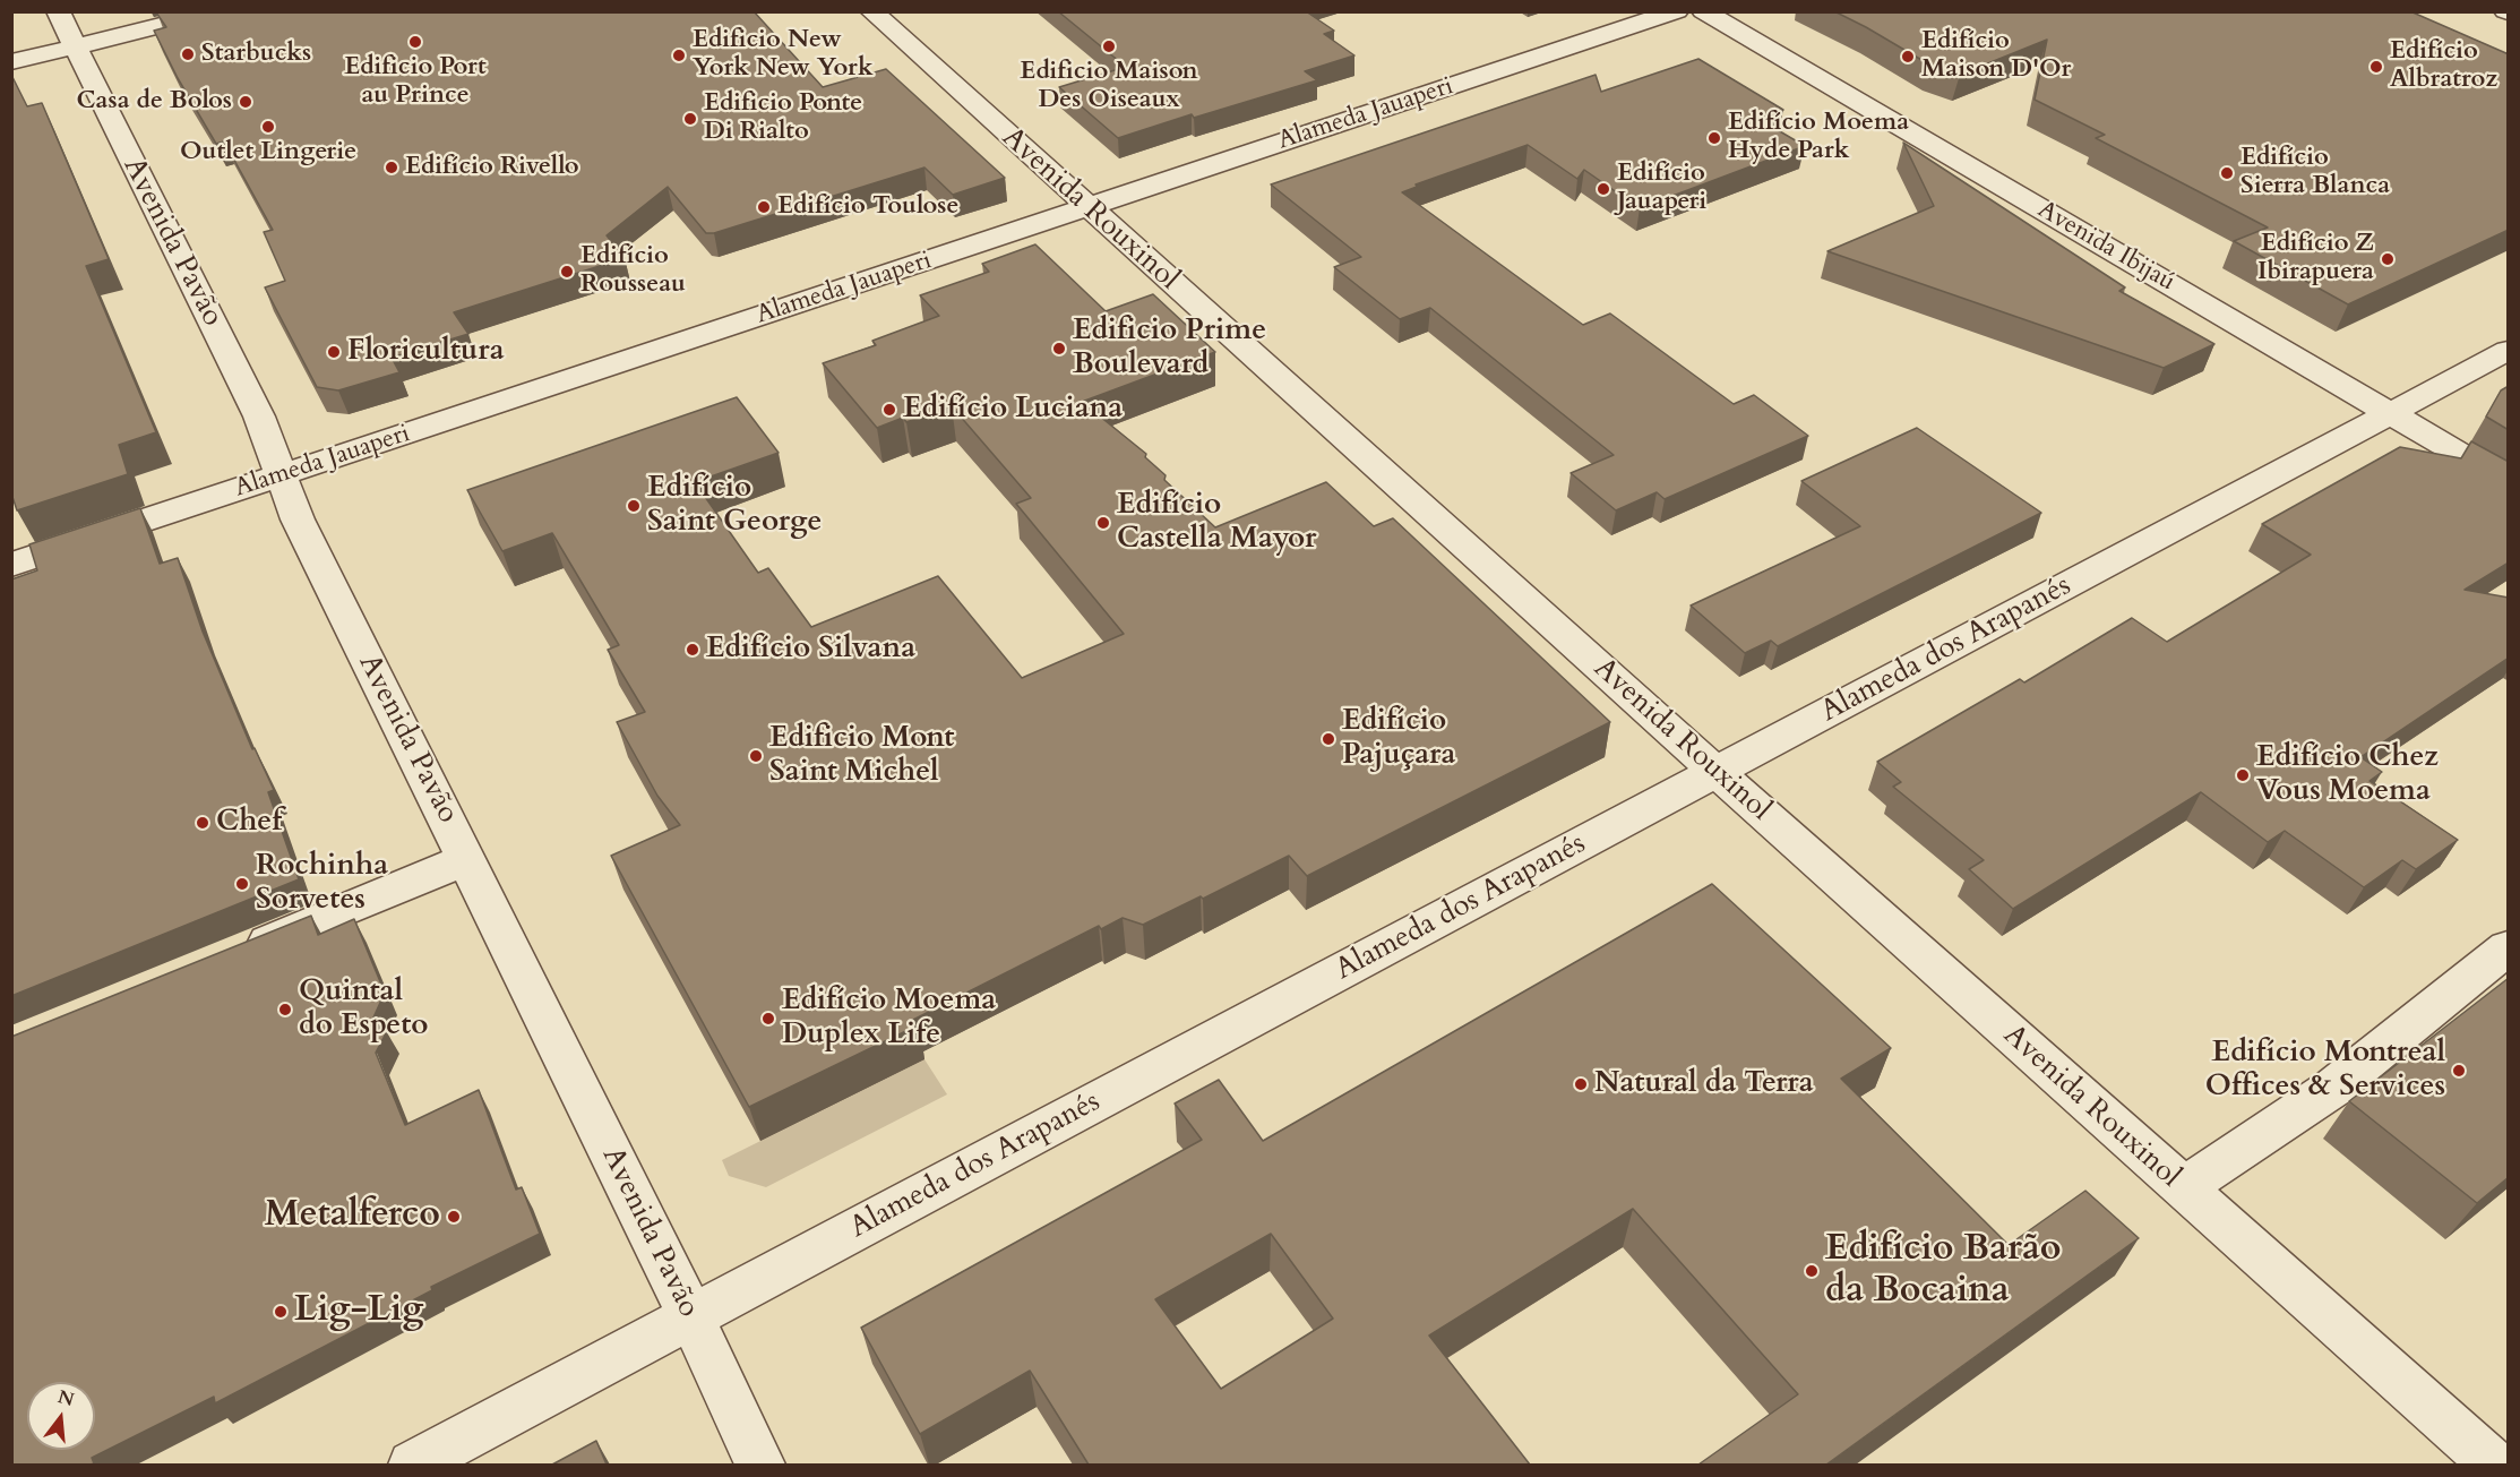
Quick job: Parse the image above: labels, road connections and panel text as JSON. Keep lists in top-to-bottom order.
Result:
{
  "streets": {
    "street": [
      "Alameda Jauaperi",
      "Avenida Rouxinol",
      "Avenida Pavão",
      "Avenida Ibijaú",
      "Alameda dos Arapanés"
    ]
  },
  "crossings": [
    ["Alameda Jauaperi", "Avenida Rouxinol"],
    ["Alameda Jauaperi", "Avenida Pavão"],
    ["Avenida Rouxinol", "Alameda dos Arapanés"],
    ["Avenida Pavão", "Alameda dos Arapanés"],
    ["Avenida Ibijaú", "Alameda dos Arapanés"]
  ],
  "places": [
    "Edificio Port au Prince",
    "Edificio Maison Des Oiseaux",
    "Starbucks",
    "Edificio New York New York",
    "Edifício Maison D'Or",
    "Edifício Albratroz",
    "Casa de Bolos",
    "Edificio Ponte Di Rialto",
    "Outlet Lingerie",
    "Edifício Moema Hyde Park",
    "Edifício Rivello",
    "Edifício Sierra Blanca",
    "Edifício Jauaperi",
    "Edifício Toulose",
    "Edifício Z Ibirapuera",
    "Edifício Rousseau",
    "Edificio Prime Boulevard",
    "Floricultura",
    "Edifício Luciana",
    "Edifício Saint George",
    "Edifício Castella Mayor",
    "Edifício Silvana",
    "Edifício Pajuçara",
    "Edificio Mont Saint Michel",
    "Edifício Chez Vous Moema",
    "Chef",
    "Rochinha Sorvetes",
    "Quintal do Espeto",
    "Edifício Moema Duplex Life",
    "Edifício Montreal Offices & Services",
    "Natural da Terra",
    "Metalferco",
    "Edifício Barão da Bocaina",
    "Lig-Lig"
  ],
  "north": "top"
}
